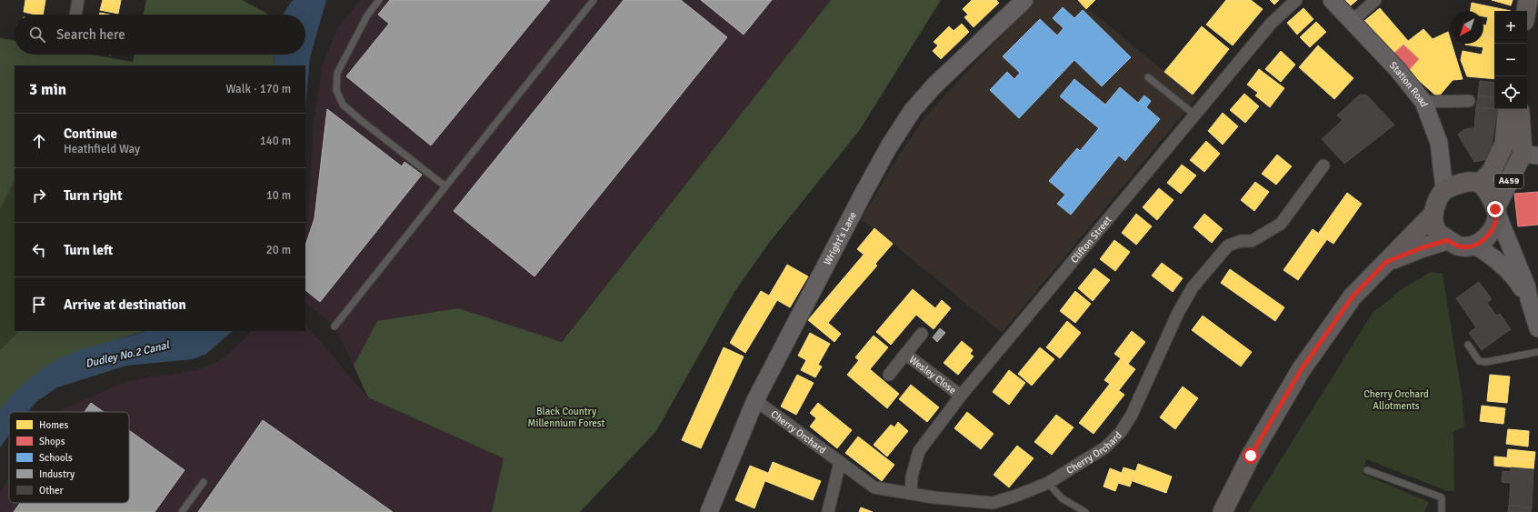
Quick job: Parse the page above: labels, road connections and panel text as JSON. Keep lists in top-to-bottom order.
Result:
{
  "streets": {
    "main road": ["A459"],
    "street": [
      "Station Road",
      "Wright's Lane",
      "Clifton Street",
      "Wesley Close",
      "Cherry Orchard"
    ]
  },
  "crossings": [
    ["Station Road", "A459"],
    ["Wright's Lane", "Cherry Orchard"],
    ["Clifton Street", "Wesley Close"],
    ["Clifton Street", "Cherry Orchard"]
  ],
  "water": ["Dudley No.2 Canal"],
  "parks": ["Cherry Orchard Allotments", "Black Country Millennium Forest"],
  "legend": [
    "Homes",
    "Shops",
    "Schools",
    "Industry",
    "Other"
  ],
  "north": "bottom left",
  "page": {
    "map_buttons": ["+", "−"],
    "search": "Search here",
    "heading": ["3 min", "Walk · 170 m"],
    "list": [
      ["Continue", "Heathfield Way", "140 m"],
      ["Turn right", "10 m"],
      ["Turn left", "20 m"],
      "Arrive at destination"
    ]
  }
}
